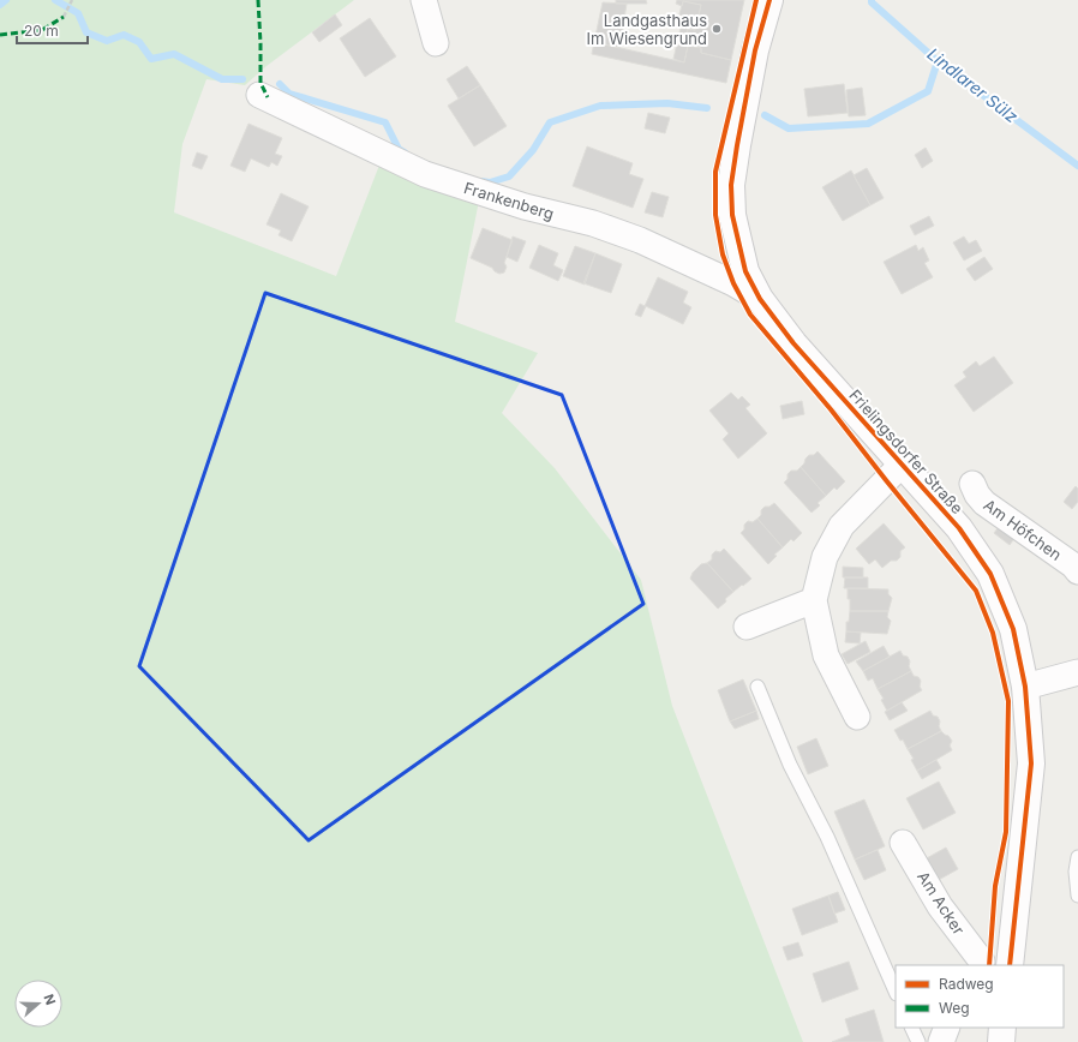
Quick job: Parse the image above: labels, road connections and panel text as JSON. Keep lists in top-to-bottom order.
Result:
{
  "streets": {
    "main road": ["Frielingsdorfer Straße"],
    "street": ["Frankenberg", "Am Höfchen", "Am Acker"]
  },
  "crossings": [
    ["Frankenberg", "Frielingsdorfer Straße"],
    ["Frielingsdorfer Straße", "Am Acker"]
  ],
  "water": ["Lindlarer Sülz"],
  "places": ["Landgasthaus Im Wiesengrund"],
  "legend": ["Radweg", "Weg"],
  "scale_bar": "20 m",
  "north": "right"
}
